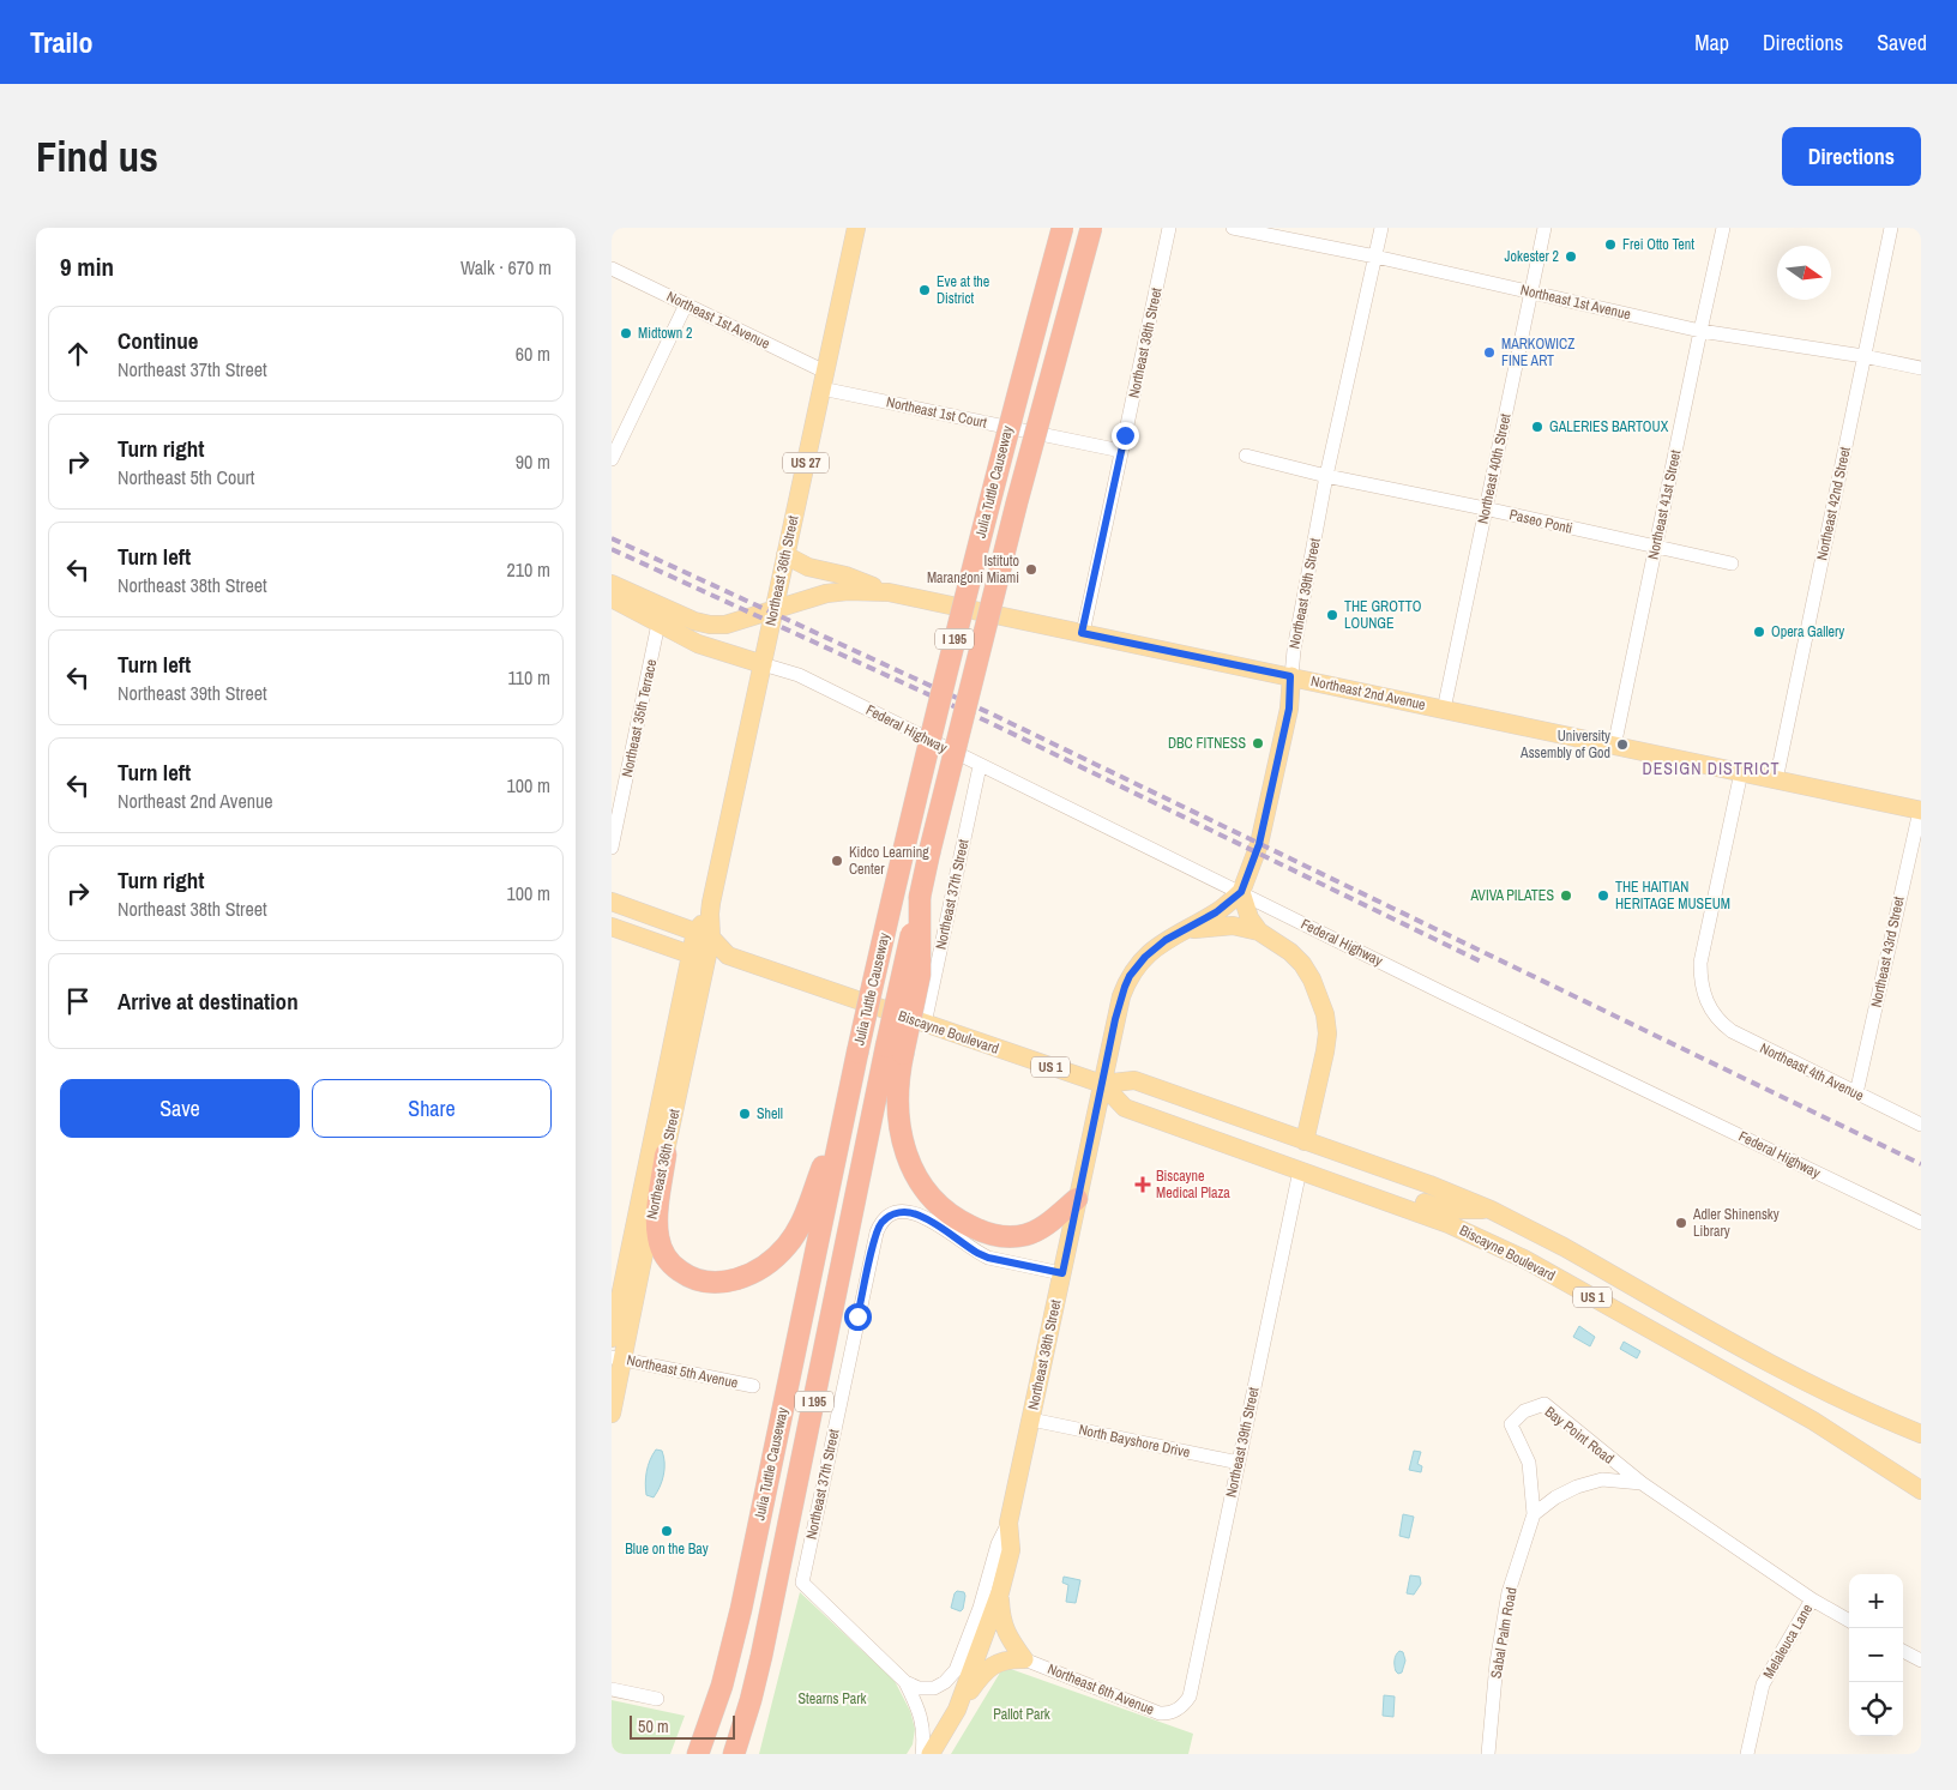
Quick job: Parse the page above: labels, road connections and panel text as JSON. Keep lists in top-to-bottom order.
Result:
{
  "streets": {
    "highway": ["Julia Tuttle Causeway", "I 195"],
    "main road": [
      "Northeast 38th Street",
      "US 27",
      "Northeast 36th Street",
      "Northeast 39th Street",
      "Northeast 2nd Avenue",
      "Biscayne Boulevard",
      "US 1"
    ],
    "street": [
      "Northeast 1st Avenue",
      "Northeast 1st Court",
      "Northeast 40th Street",
      "Northeast 42nd Street",
      "Northeast 41st Street",
      "Paseo Ponti",
      "Northeast 35th Terrace",
      "Federal Highway",
      "Northeast 37th Street",
      "Northeast 43rd Street",
      "Northeast 4th Avenue",
      "Northeast 5th Avenue",
      "Bay Point Road",
      "North Bayshore Drive",
      "Sabal Palm Road",
      "Melaleuca Lane",
      "Northeast 6th Avenue"
    ]
  },
  "crossings": [
    ["Northeast 1st Avenue", "Northeast 1st Court"],
    ["Northeast 1st Avenue", "Northeast 40th Street"],
    ["Northeast 1st Avenue", "Northeast 42nd Street"],
    ["Northeast 1st Avenue", "Northeast 41st Street"],
    ["Northeast 1st Avenue", "Northeast 36th Street"],
    ["Northeast 1st Avenue", "Northeast 39th Street"],
    ["Northeast 38th Street", "Northeast 1st Court"],
    ["Northeast 38th Street", "Northeast 39th Street"],
    ["Northeast 38th Street", "Northeast 2nd Avenue"],
    ["Northeast 38th Street", "Federal Highway"],
    ["Northeast 38th Street", "Northeast 37th Street"],
    ["Northeast 38th Street", "Biscayne Boulevard"],
    ["Northeast 38th Street", "North Bayshore Drive"],
    ["Northeast 1st Court", "Northeast 36th Street"],
    ["Northeast 40th Street", "Paseo Ponti"],
    ["Northeast 40th Street", "Northeast 2nd Avenue"],
    ["Northeast 42nd Street", "Northeast 2nd Avenue"],
    ["Northeast 41st Street", "Paseo Ponti"],
    ["Northeast 41st Street", "Northeast 2nd Avenue"],
    ["Paseo Ponti", "Northeast 39th Street"],
    ["Northeast 36th Street", "Northeast 2nd Avenue"],
    ["Northeast 36th Street", "Federal Highway"],
    ["Northeast 36th Street", "Biscayne Boulevard"],
    ["Northeast 36th Street", "Northeast 5th Avenue"],
    ["Northeast 39th Street", "Northeast 2nd Avenue"],
    ["Northeast 39th Street", "Federal Highway"],
    ["Northeast 39th Street", "Biscayne Boulevard"],
    ["Northeast 39th Street", "North Bayshore Drive"],
    ["Northeast 39th Street", "Northeast 6th Avenue"],
    ["Northeast 2nd Avenue", "Northeast 43rd Street"],
    ["Northeast 2nd Avenue", "Northeast 4th Avenue"],
    ["Federal Highway", "Northeast 37th Street"],
    ["Northeast 37th Street", "Biscayne Boulevard"],
    ["Northeast 43rd Street", "Northeast 4th Avenue"],
    ["Bay Point Road", "Sabal Palm Road"],
    ["Bay Point Road", "Melaleuca Lane"]
  ],
  "districts": ["DESIGN DISTRICT"],
  "parks": ["Stearns Park", "Pallot Park"],
  "places": {
    "other": [
      "Frei Otto Tent",
      "Jokester 2",
      "Eve at the District",
      "Midtown 2",
      "MARKOWICZ FINE ART",
      "GALERIES BARTOUX",
      "Istituto Marangoni Miami",
      "THE GROTTO LOUNGE",
      "Opera Gallery",
      "DBC FITNESS",
      "University Assembly of God",
      "Kidco Learning Center",
      "AVIVA PILATES",
      "THE HAITIAN HERITAGE MUSEUM",
      "Shell",
      "Adler Shinensky Library",
      "Blue on the Bay"
    ],
    "health": ["Biscayne Medical Plaza"]
  },
  "scale_bar": "50 m",
  "north": "right",
  "page": {
    "header": "Trailo",
    "nav": ["Map", "Directions", "Saved"],
    "buttons": [
      "Directions",
      ["Save", "Share"]
    ],
    "title": "Find us",
    "heading": ["9 min", "Walk · 670 m"],
    "list": [
      ["Continue", "Northeast 37th Street", "60 m"],
      ["Turn right", "Northeast 5th Court", "90 m"],
      ["Turn left", "Northeast 38th Street", "210 m"],
      ["Turn left", "Northeast 39th Street", "110 m"],
      ["Turn left", "Northeast 2nd Avenue", "100 m"],
      ["Turn right", "Northeast 38th Street", "100 m"],
      "Arrive at destination"
    ],
    "map_buttons": ["+", "−"],
    "scale": "50 m"
  }
}
